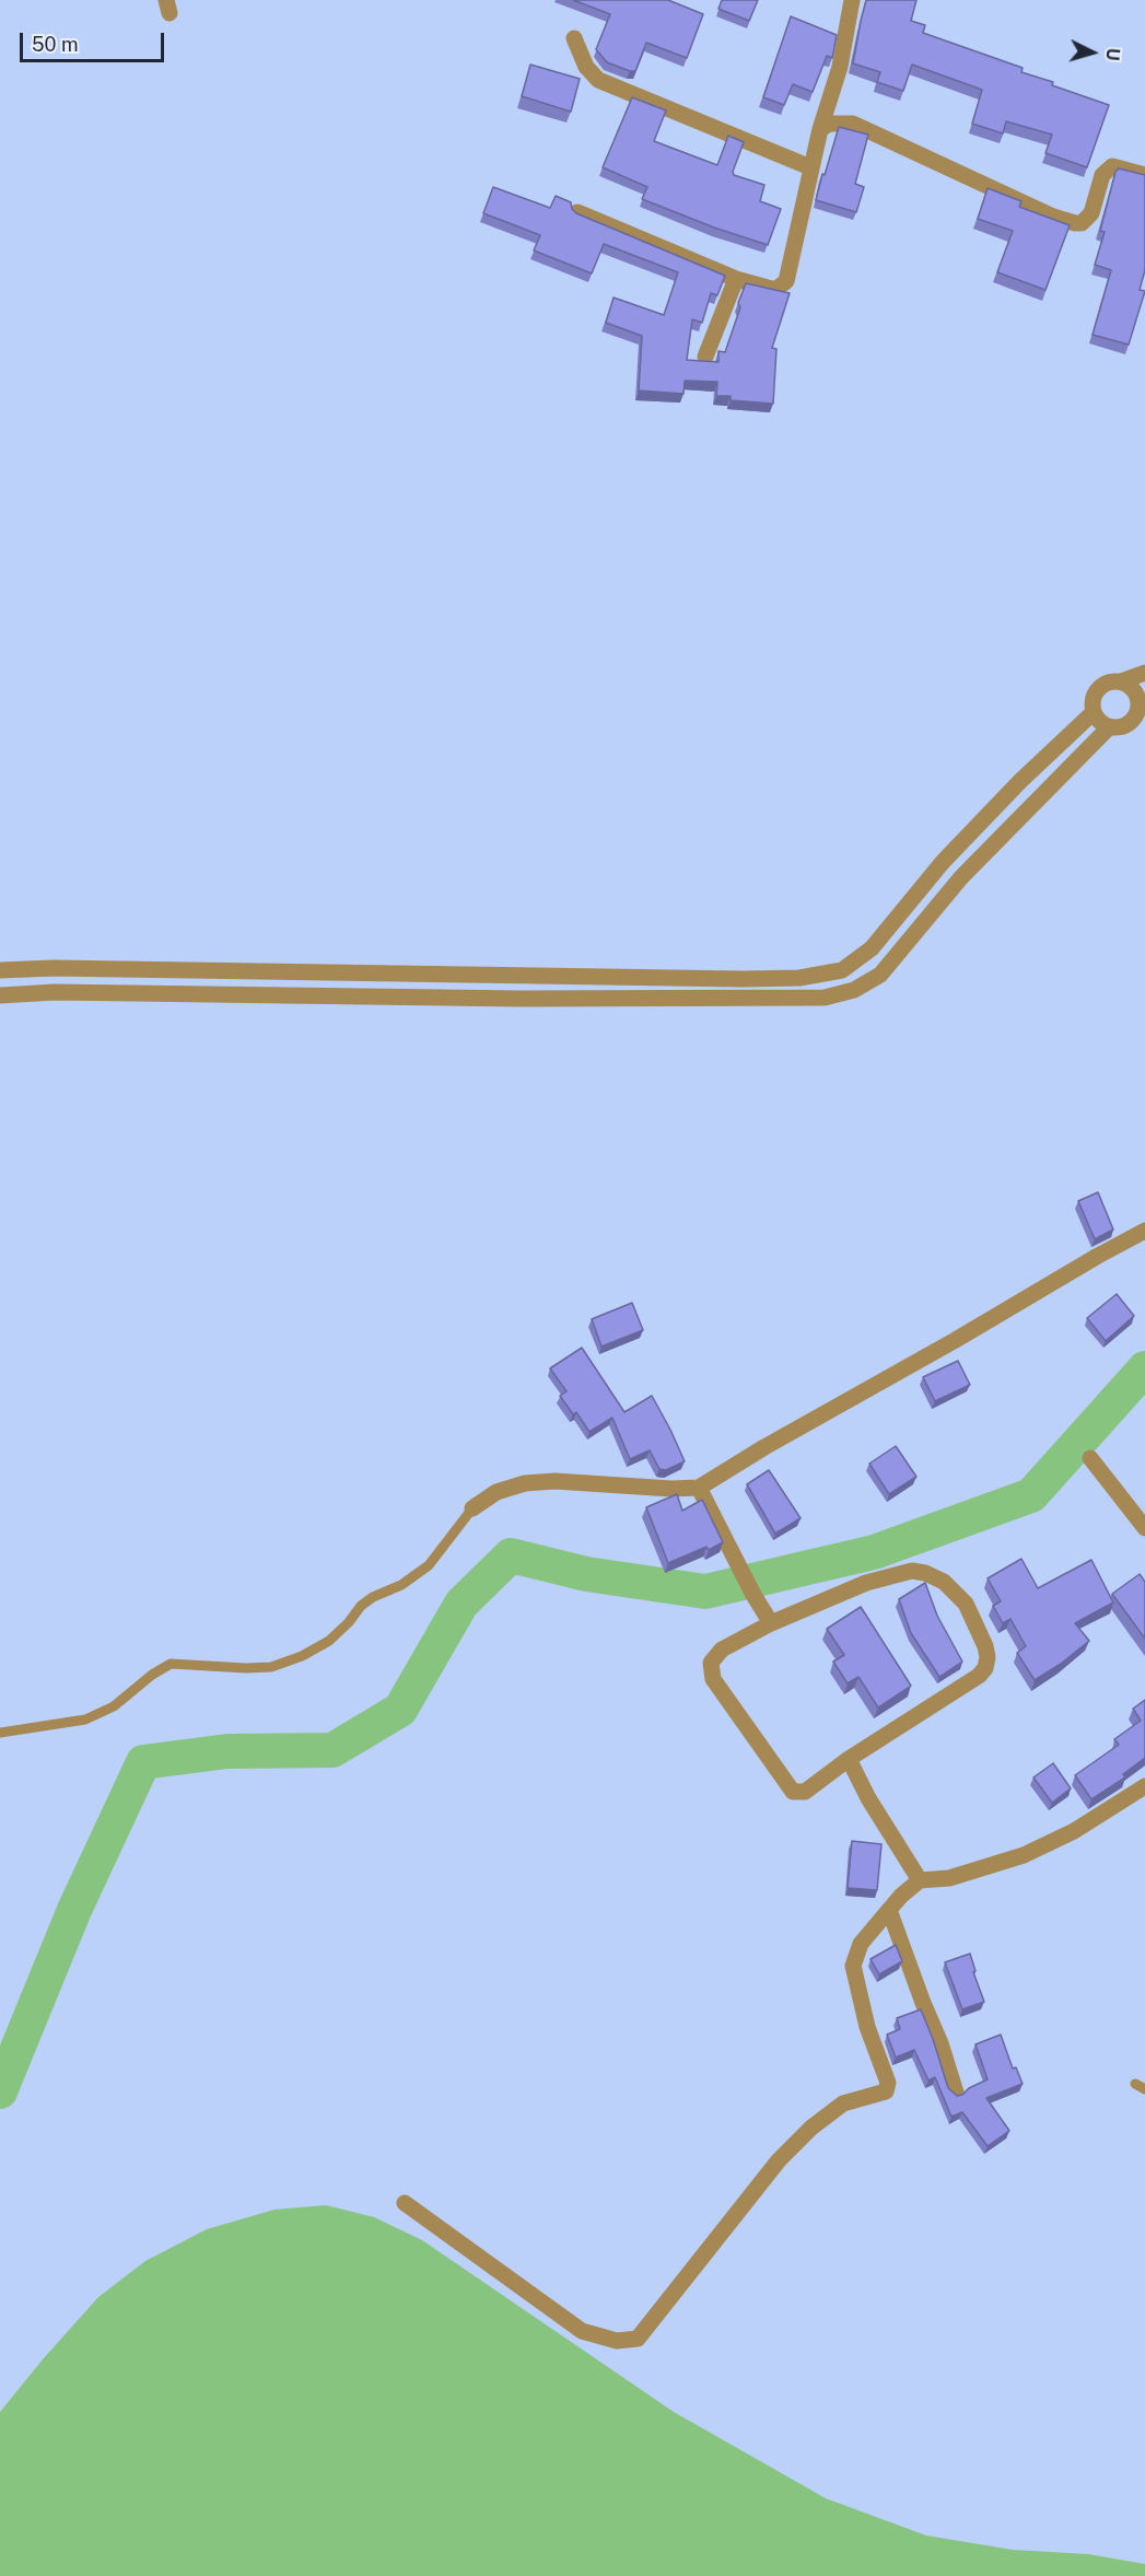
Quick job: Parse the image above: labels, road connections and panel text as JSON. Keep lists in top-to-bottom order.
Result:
{
  "scale_bar": "50 m",
  "north": "right"
}
